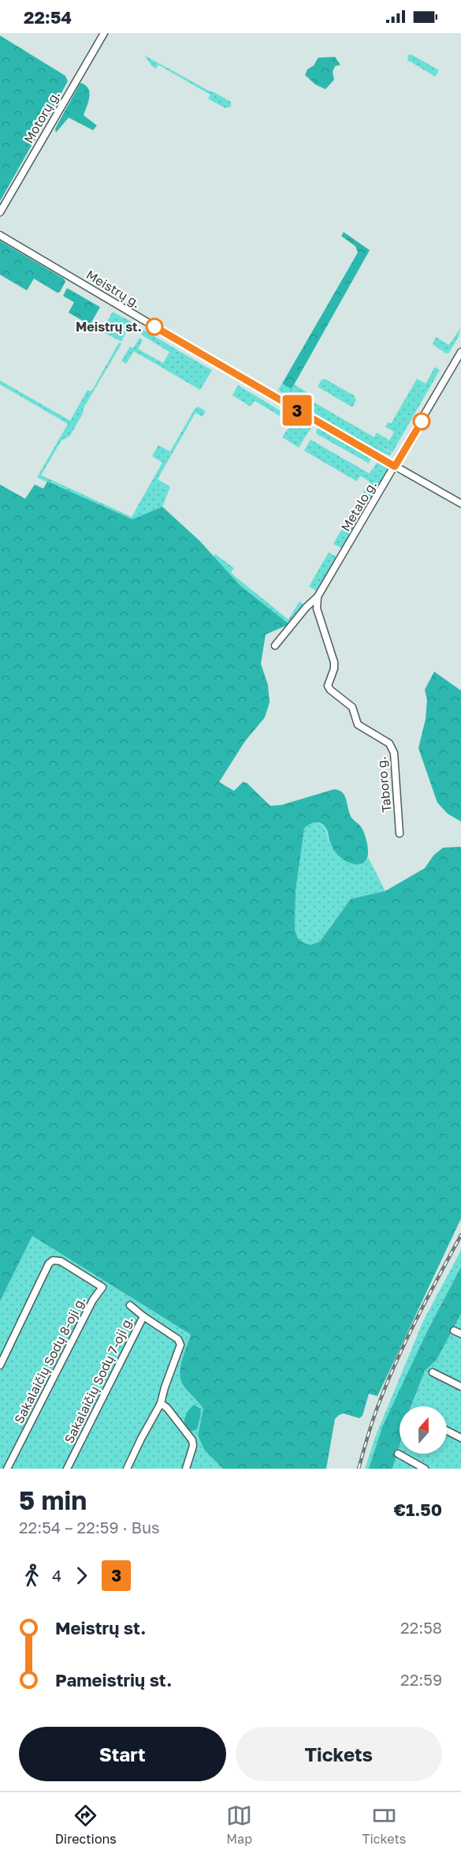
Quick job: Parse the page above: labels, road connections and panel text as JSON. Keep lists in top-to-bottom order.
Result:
{
  "streets": {
    "street": [
      "Motorų g.",
      "Meistrų g.",
      "Metalo g.",
      "Taboro g.",
      "Sakalaičių Sodų 8-oji g.",
      "Sakalaičių Sodų 7-oji g."
    ]
  },
  "crossings": [
    ["Meistrų g.", "Metalo g."],
    ["Metalo g.", "Taboro g."]
  ],
  "places": ["Meistrų st."],
  "lines": ["bus line 3"],
  "north": "top",
  "page": {
    "status": "22:54",
    "on_map": "3",
    "heading": ["5 min", "22:54 – 22:59 · Bus", "€1.50"],
    "legs": ["4", "3"],
    "list": [
      {
        "name": "Meistrų st.",
        "value": "22:58"
      },
      {
        "name": "Pameistrių st.",
        "value": "22:59"
      }
    ],
    "buttons": ["Start", "Tickets"],
    "tabs": ["Directions", "Map", "Tickets"]
  }
}
